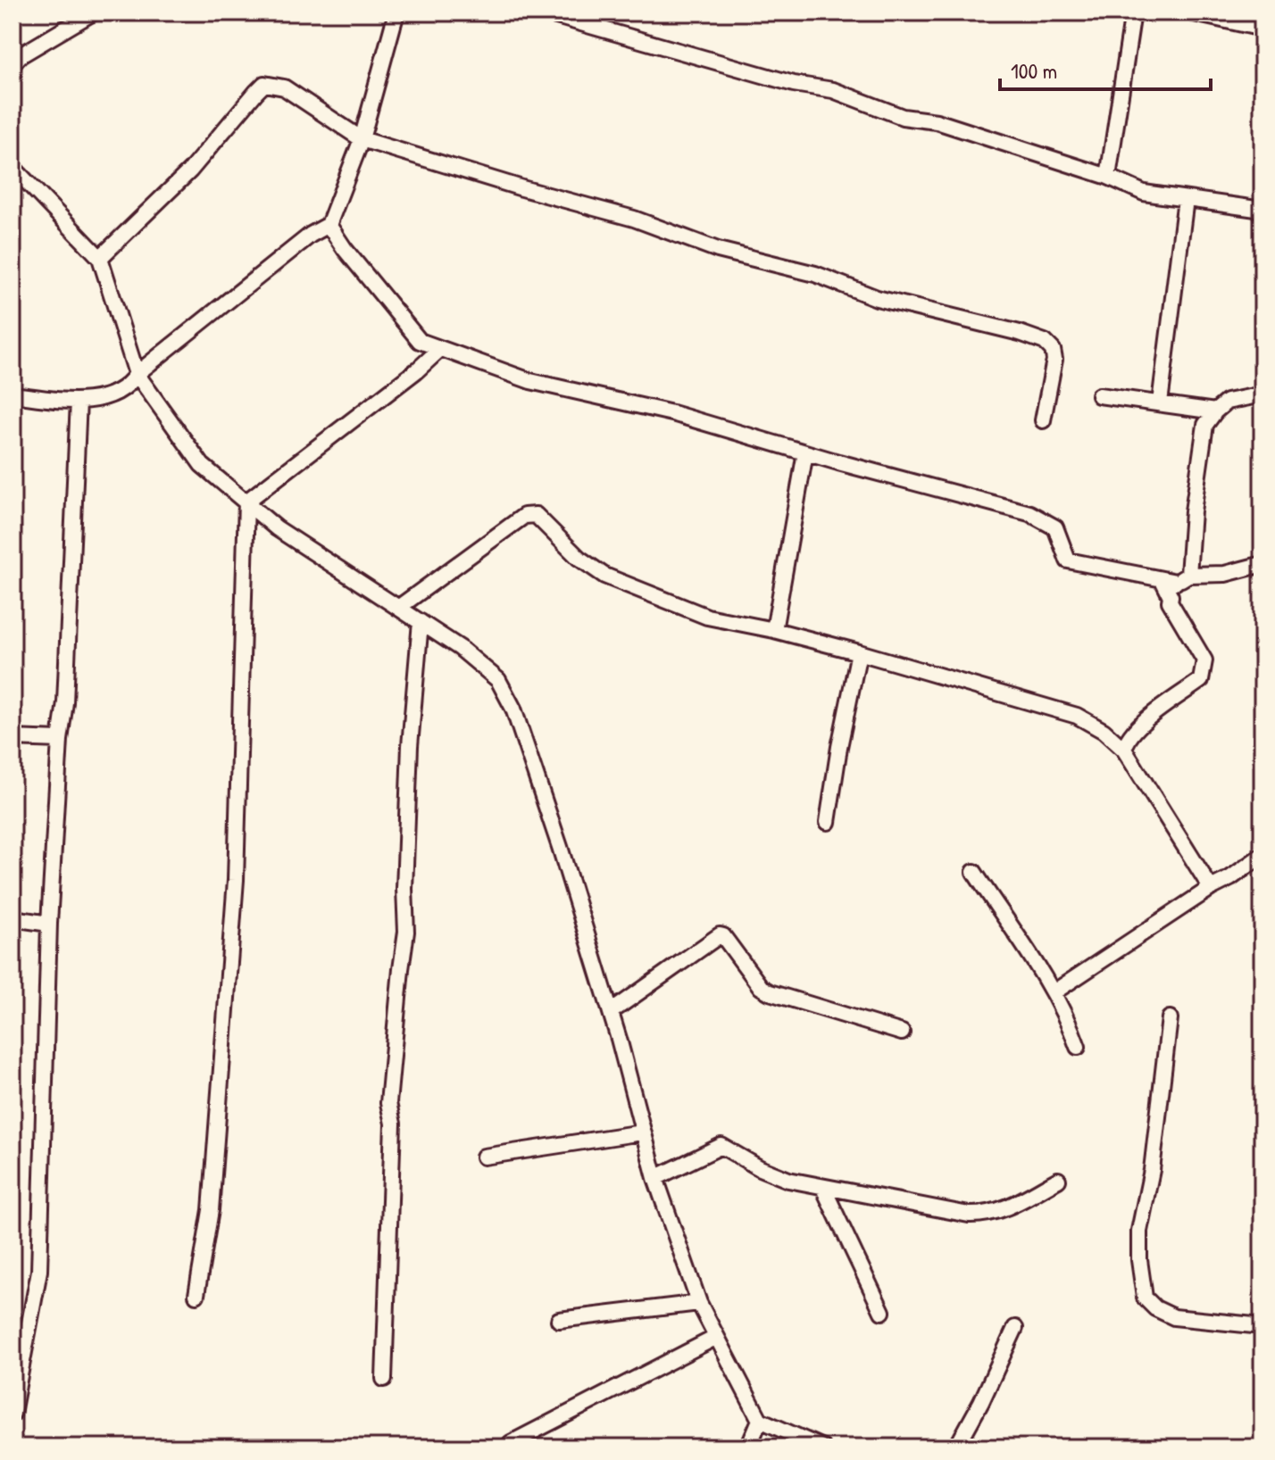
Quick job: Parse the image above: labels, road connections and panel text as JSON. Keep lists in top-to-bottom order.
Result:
{
  "scale_bar": "100 m"
}
